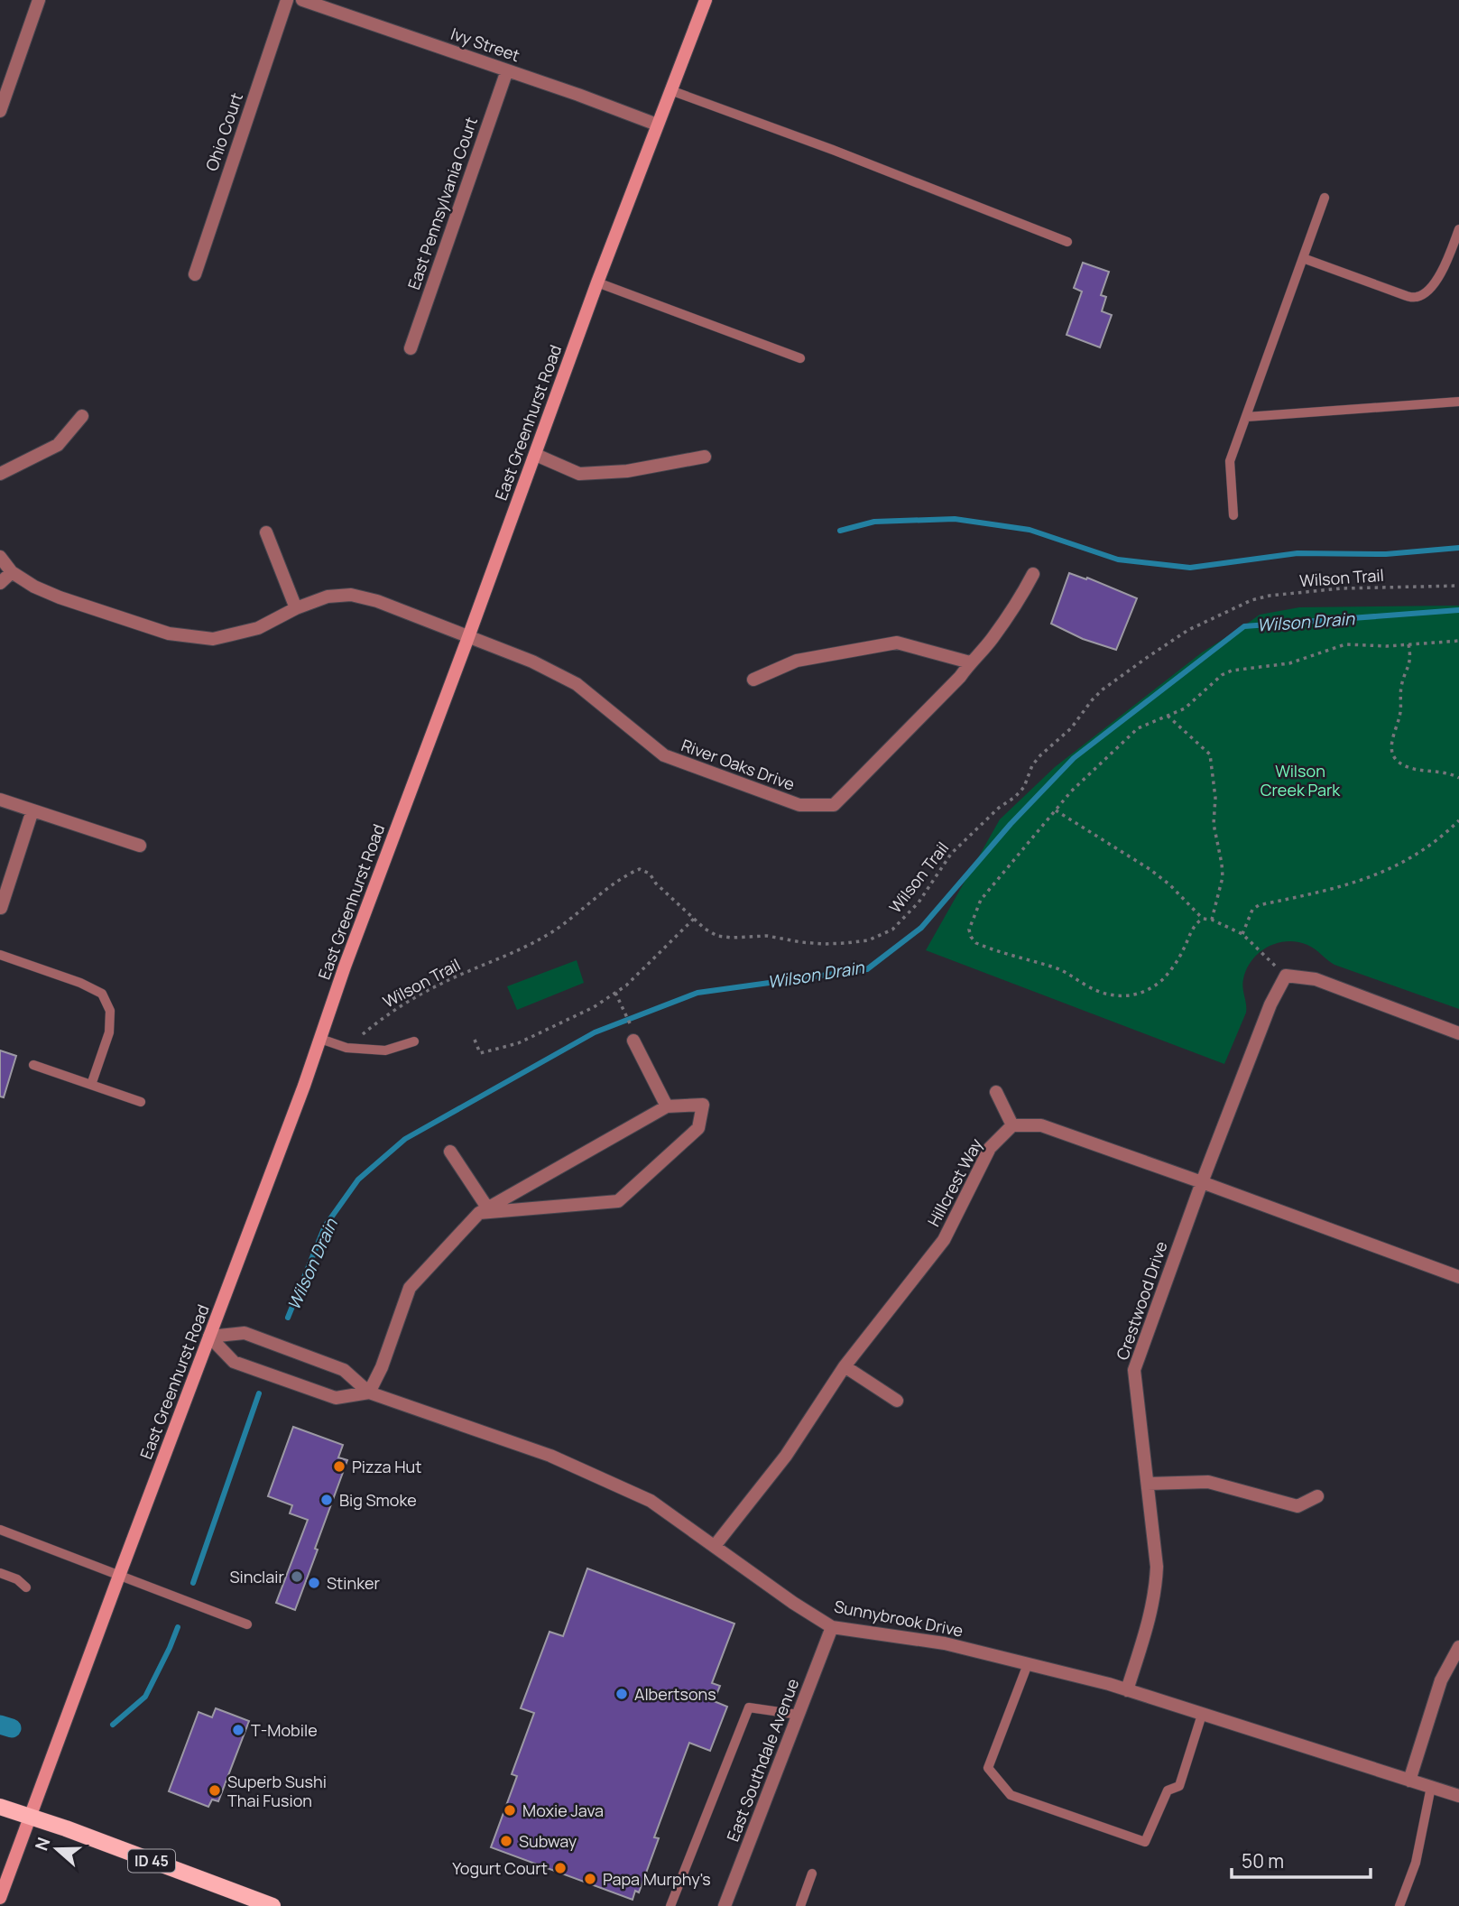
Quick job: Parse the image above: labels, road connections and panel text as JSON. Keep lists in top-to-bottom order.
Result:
{
  "streets": {
    "main road": ["East Greenhurst Road", "ID 45"],
    "street": [
      "Ivy Street",
      "Ohio Court",
      "East Pennsylvania Court",
      "River Oaks Drive",
      "Hillcrest Way",
      "Crestwood Drive",
      "Sunnybrook Drive",
      "East Southdale Avenue"
    ],
    "path": ["Wilson Trail"]
  },
  "crossings": [
    ["Ivy Street", "East Pennsylvania Court"],
    ["Ivy Street", "East Greenhurst Road"],
    ["East Greenhurst Road", "River Oaks Drive"],
    ["East Greenhurst Road", "Sunnybrook Drive"],
    ["East Greenhurst Road", "ID 45"],
    ["Hillcrest Way", "Sunnybrook Drive"],
    ["Crestwood Drive", "Sunnybrook Drive"],
    ["Sunnybrook Drive", "East Southdale Avenue"]
  ],
  "water": ["Wilson Drain"],
  "parks": ["Wilson Creek Park"],
  "places": [
    "Pizza Hut",
    "Big Smoke",
    "Sinclair",
    "Stinker",
    "Albertsons",
    "T-Mobile",
    "Superb Sushi Thai Fusion",
    "Moxie Java",
    "Subway",
    "Yogurt Court",
    "Papa Murphy's"
  ],
  "scale_bar": "50 m",
  "north": "left"
}
